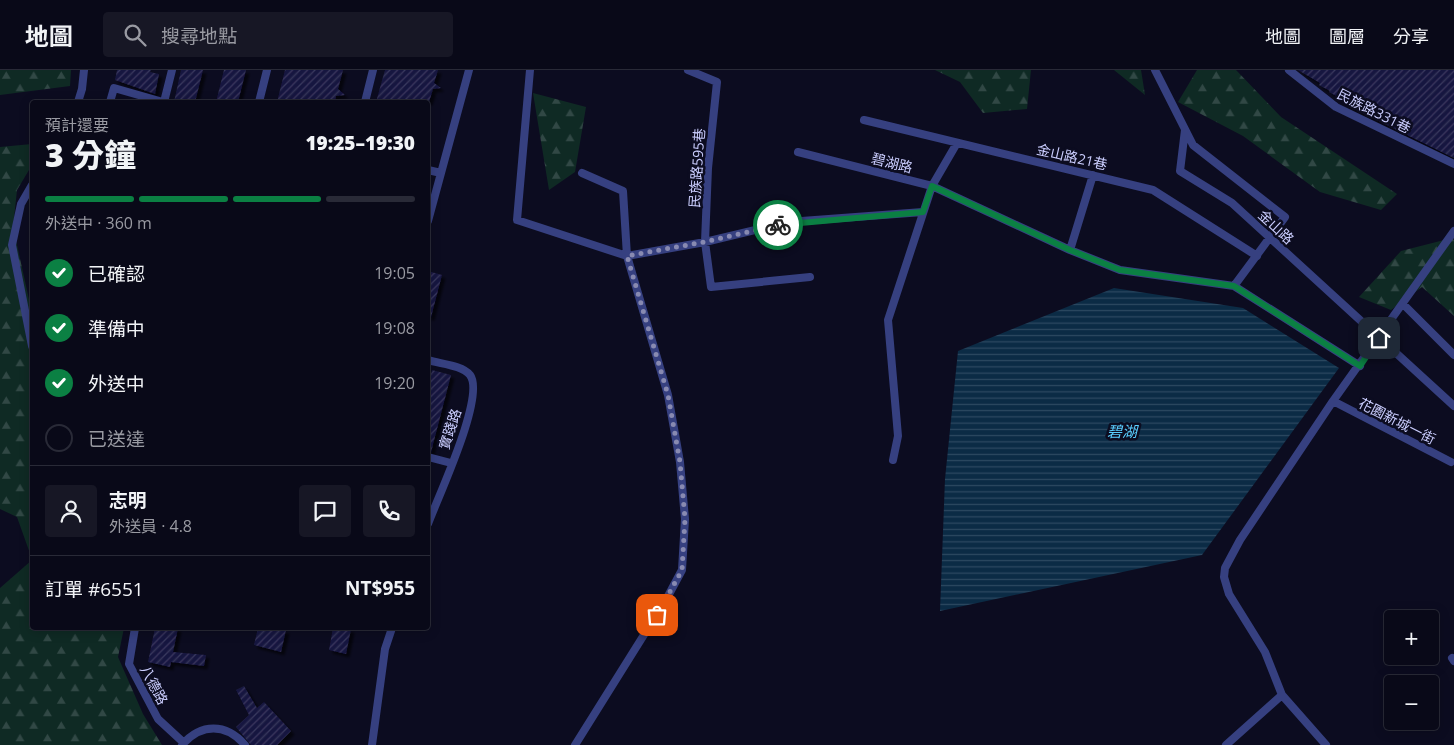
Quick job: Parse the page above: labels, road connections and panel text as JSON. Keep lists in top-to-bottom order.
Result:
{
  "streets": {
    "lane": [
      "民族路331巷",
      "金山路21巷",
      "碧湖路",
      "民族路595巷",
      "金山路",
      "花園新城一街",
      "實踐路",
      "八德路"
    ]
  },
  "water": ["碧湖"],
  "page": {
    "header": "地圖",
    "search": "搜尋地點",
    "nav": ["地圖", "圖層", "分享"],
    "heading": ["3 分鐘", "預計還要", "19:25–19:30"],
    "panel": [
      "志明",
      "外送員 · 4.8",
      "訂單 #6551",
      "NT$955"
    ],
    "bar": "外送中 · 360 m",
    "list": [
      ["已確認", "19:05"],
      ["準備中", "19:08"],
      ["外送中", "19:20"],
      "已送達"
    ],
    "map_buttons": ["+", "−"]
  }
}
